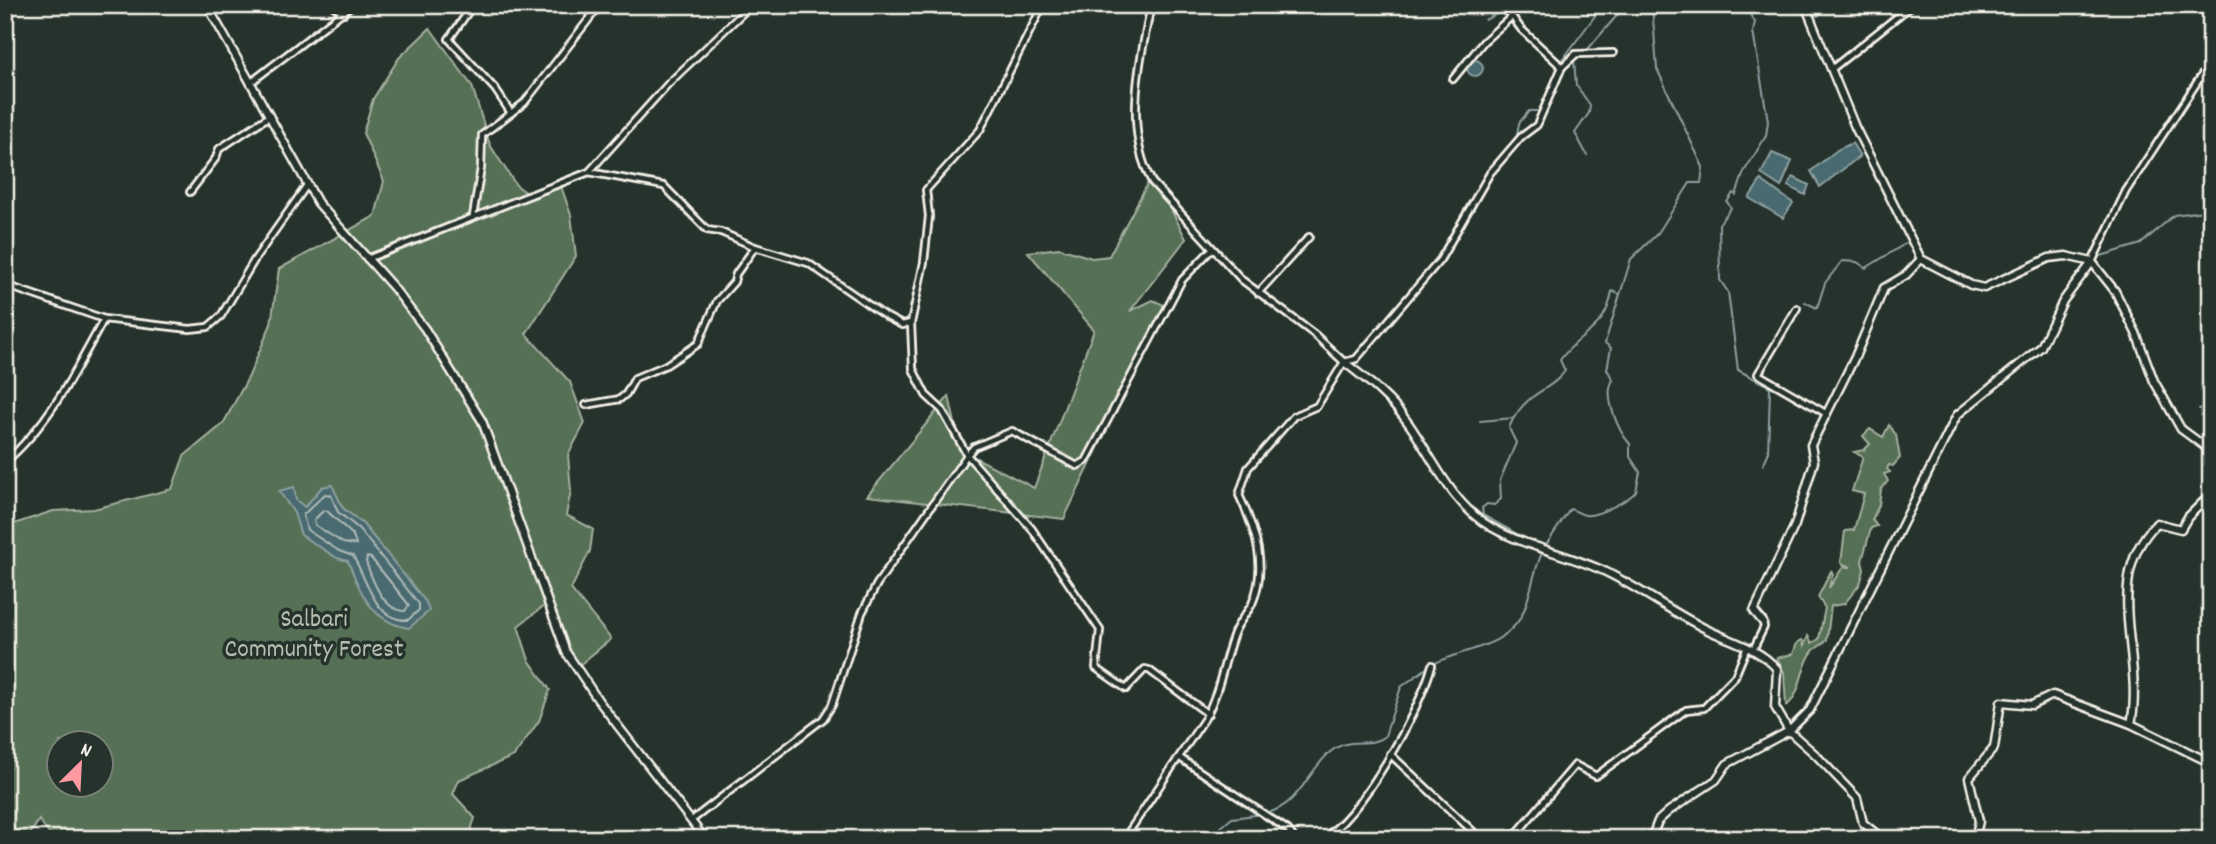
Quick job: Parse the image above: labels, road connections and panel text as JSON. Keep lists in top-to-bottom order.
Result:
{
  "parks": ["Salbari Community Forest"],
  "north": "top right"
}
